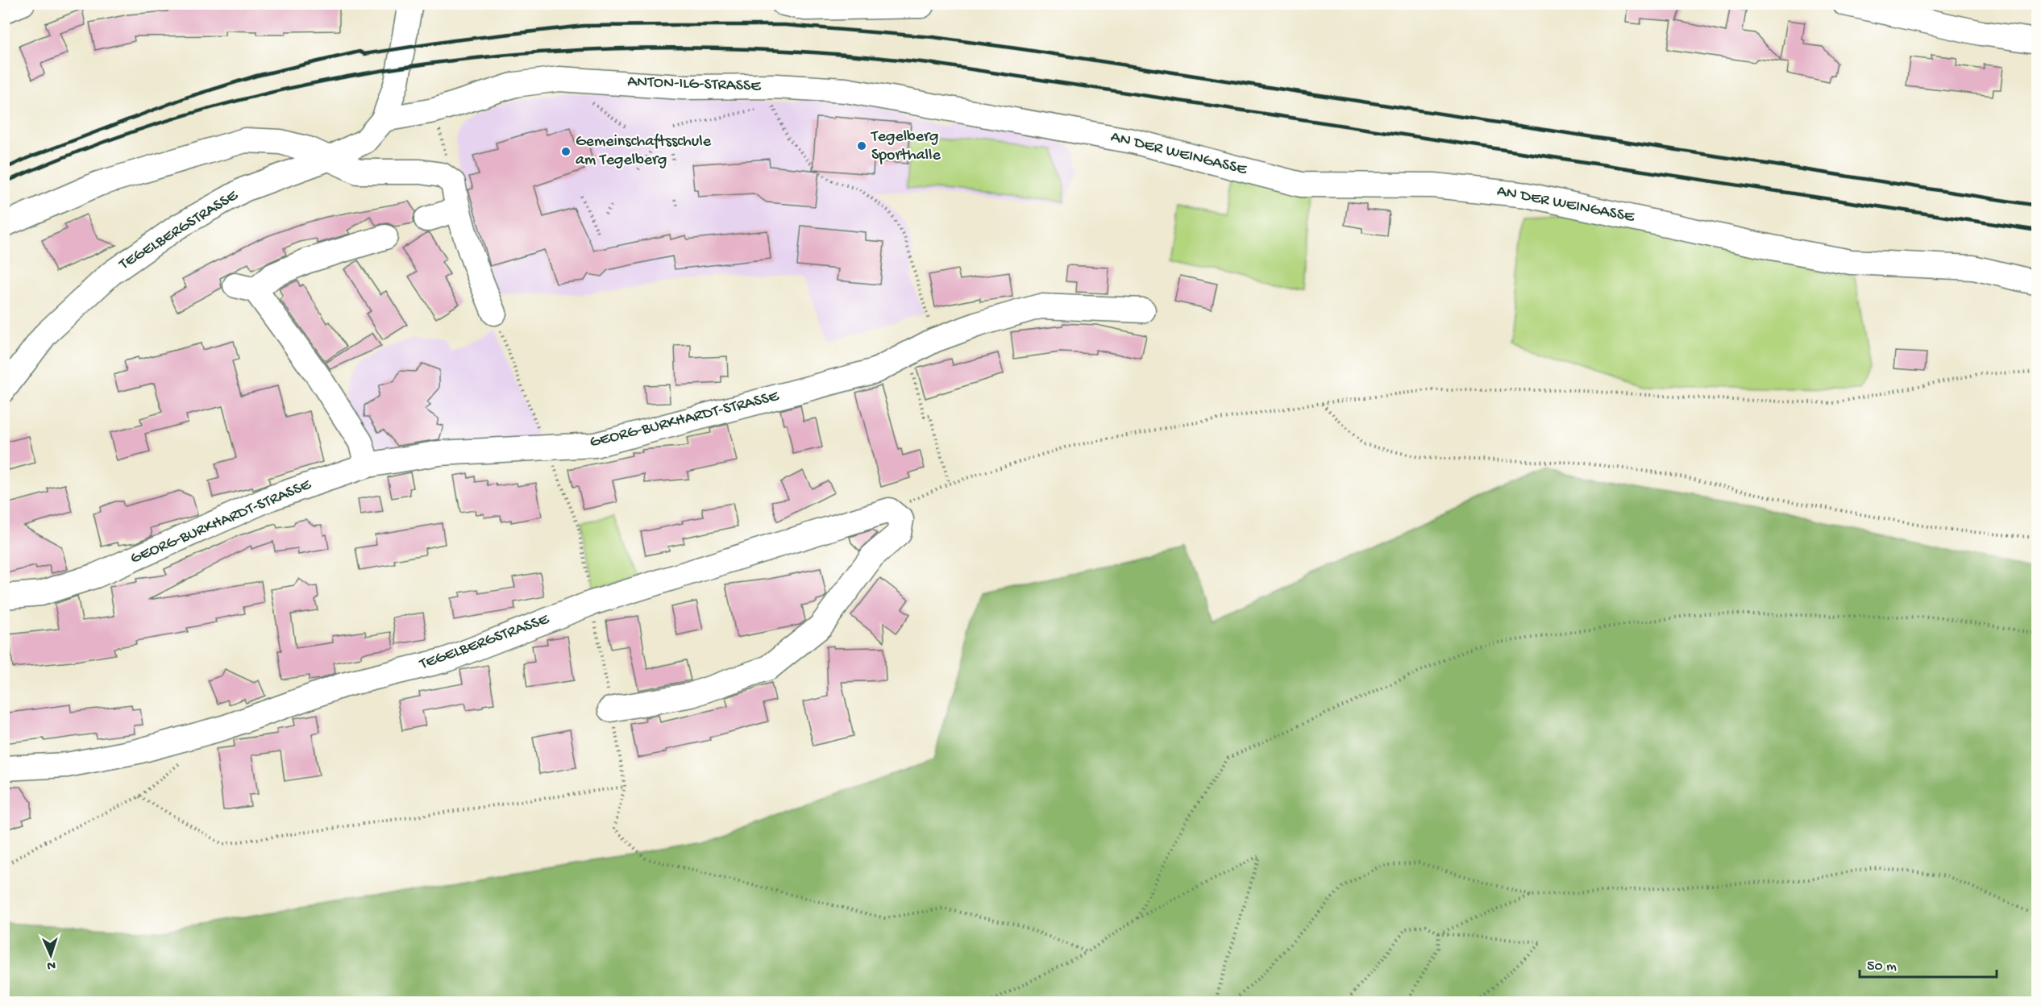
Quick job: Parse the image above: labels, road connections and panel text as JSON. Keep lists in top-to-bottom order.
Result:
{
  "streets": {
    "street": [
      "ANTON-ILG-STRASSE",
      "AN DER WEINGASSE",
      "TEGELBERGSTRASSE",
      "GEORG-BURKHARDT-STRASSE"
    ]
  },
  "crossings": [
    ["ANTON-ILG-STRASSE", "AN DER WEINGASSE"],
    ["ANTON-ILG-STRASSE", "TEGELBERGSTRASSE"]
  ],
  "places": ["Tegelberg Sporthalle", "Gemeinschaftsschule am Tegelberg"],
  "scale_bar": "50 m",
  "north": "bottom"
}
